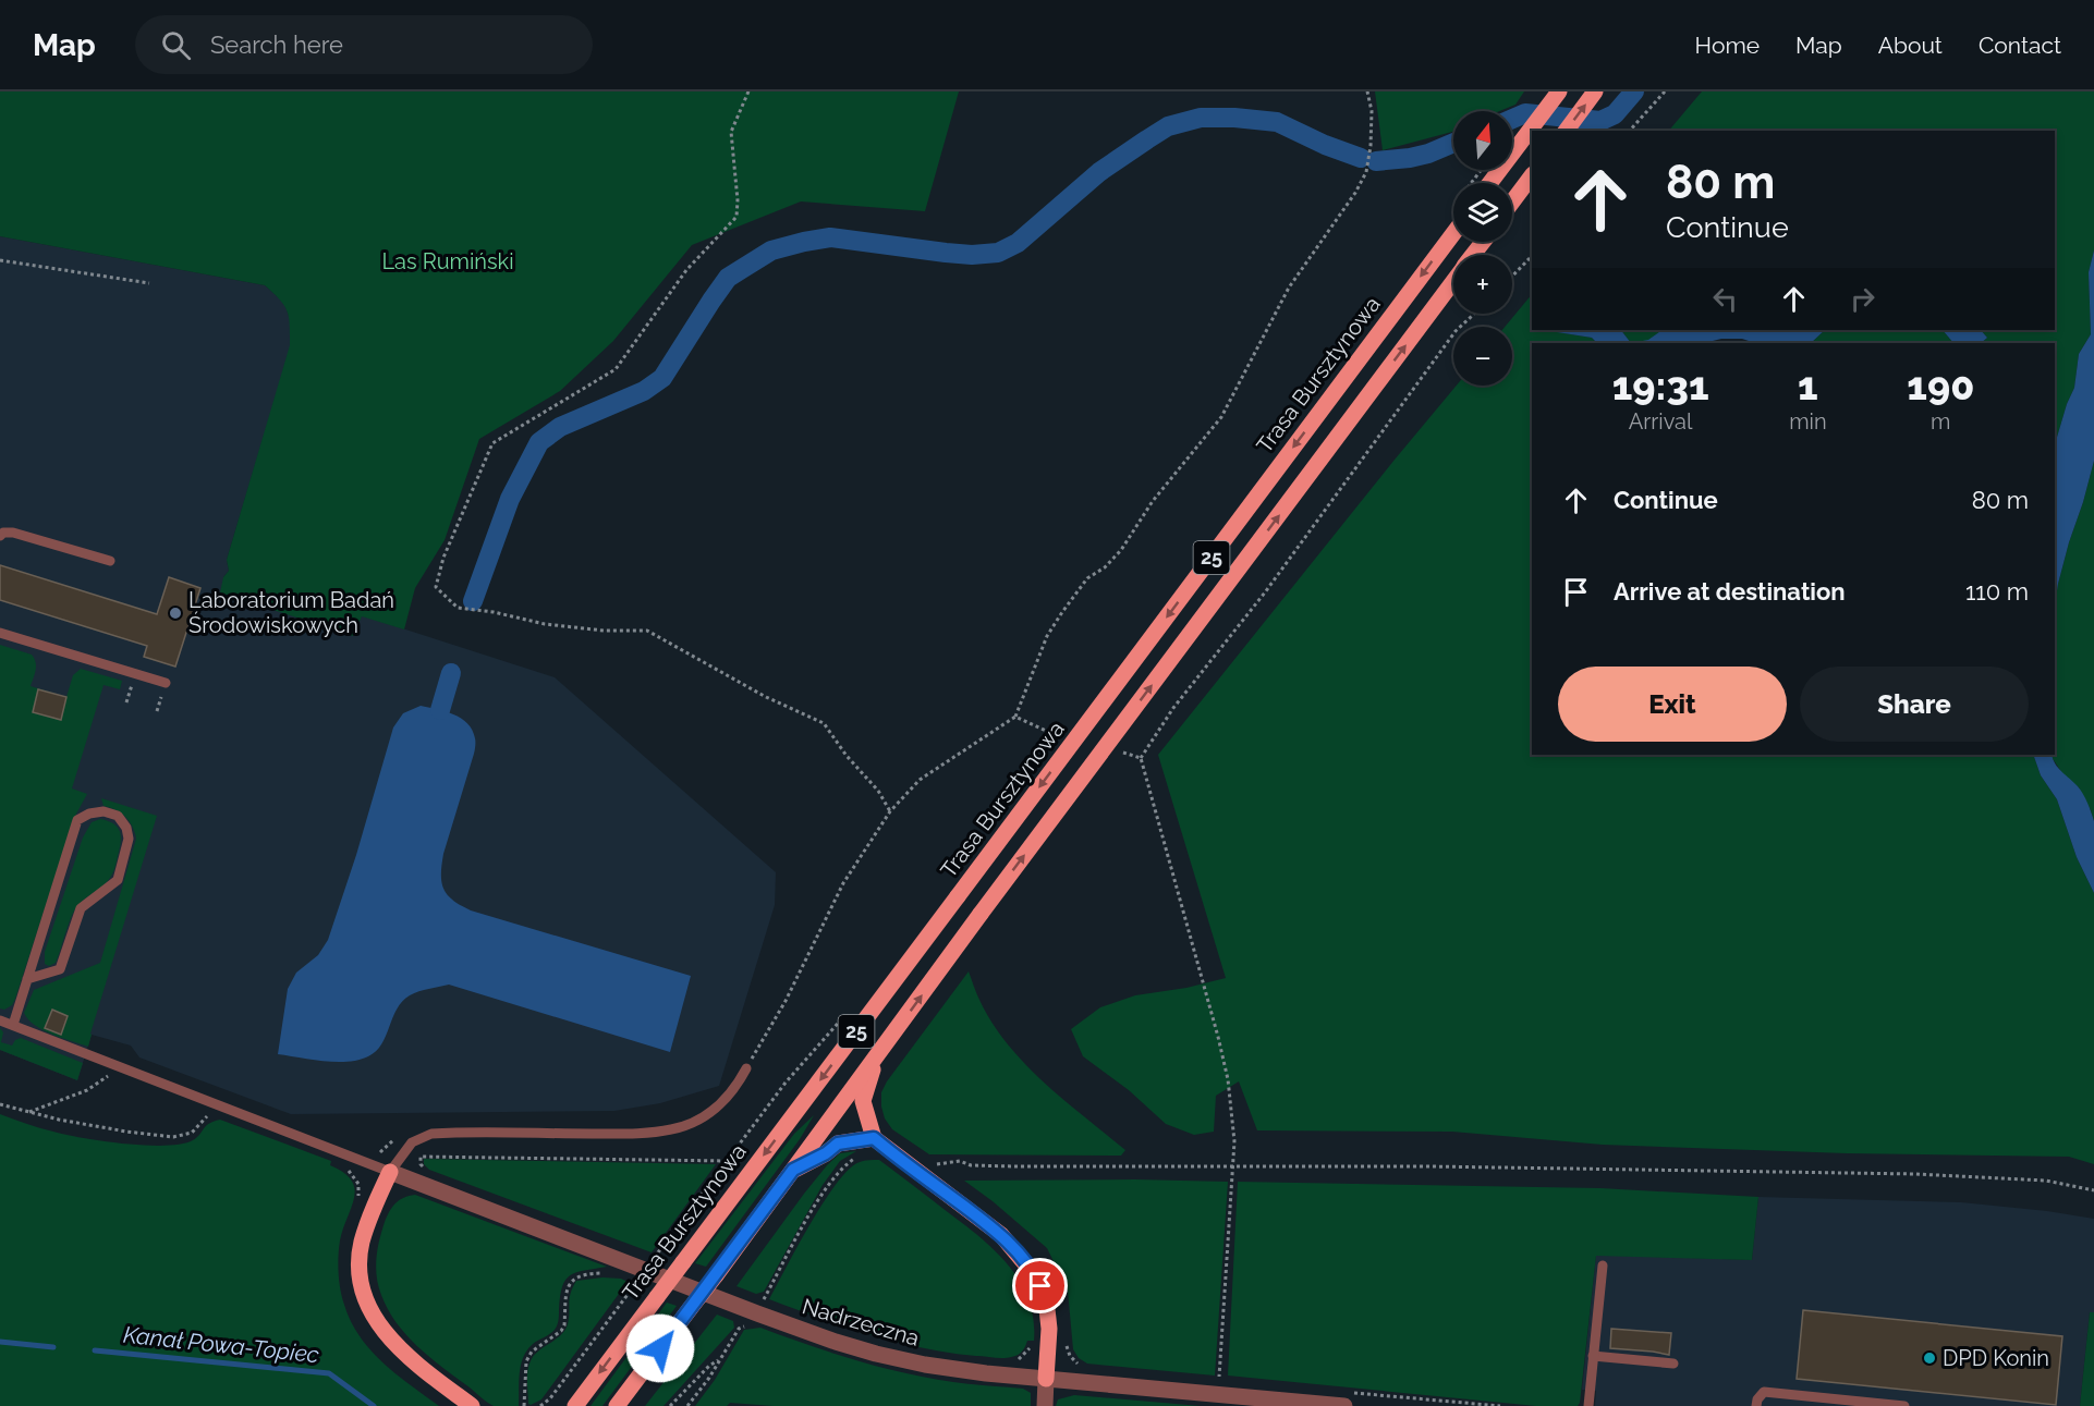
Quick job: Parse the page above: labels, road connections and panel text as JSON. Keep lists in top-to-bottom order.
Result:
{
  "streets": {
    "main road": ["Trasa Bursztynowa", "25"],
    "street": ["Nadrzeczna"]
  },
  "water": ["Kanał Powa-Topiec"],
  "parks": ["Las Rumiński"],
  "places": ["Laboratorium Badań Środowiskowych", "DPD Konin"],
  "north": "top",
  "page": {
    "header": "Map",
    "search": "Search here",
    "nav": [
      "Home",
      "Map",
      "About",
      "Contact"
    ],
    "map_buttons": ["+", "−"],
    "turn": ["80 m", "Continue"],
    "eta": [
      "19:31",
      "Arrival",
      "1",
      "min",
      "190",
      "m"
    ],
    "list": [
      {
        "name": "Continue",
        "value": "80 m"
      },
      {
        "name": "Arrive at destination",
        "value": "110 m"
      }
    ],
    "buttons": ["Exit", "Share"]
  }
}
